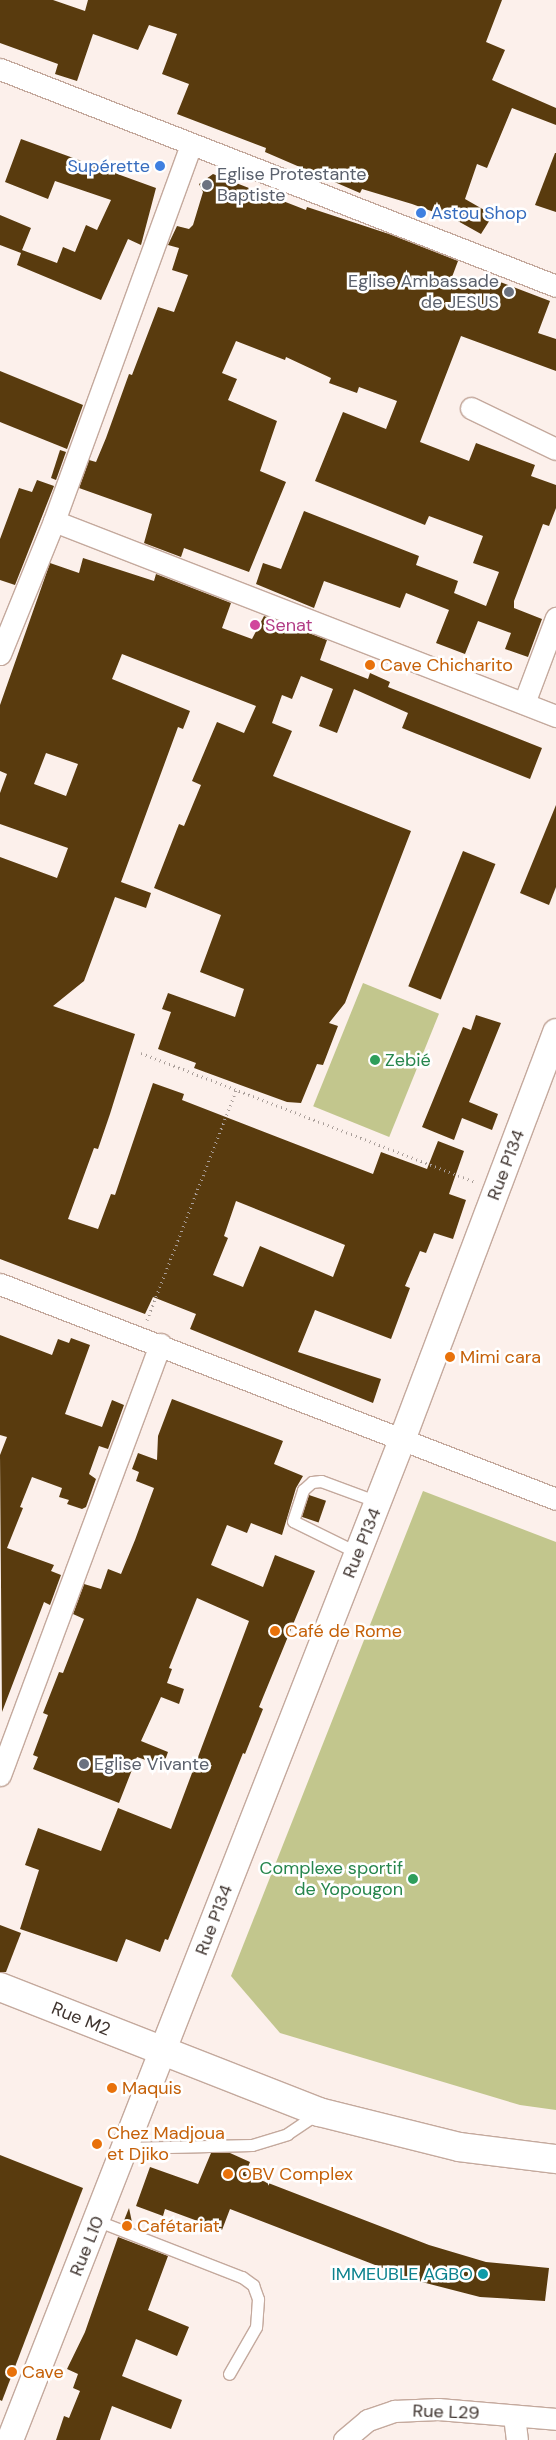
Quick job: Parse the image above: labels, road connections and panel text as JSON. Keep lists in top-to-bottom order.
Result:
{
  "streets": {
    "main road": ["Rue M2"],
    "street": ["Rue P134", "Rue L10", "Rue L29"]
  },
  "crossings": [
    ["Rue P134", "Rue M2"],
    ["Rue P134", "Rue L10"],
    ["Rue M2", "Rue L10"]
  ],
  "places": [
    "Supérette",
    "Eglise Protestante Baptiste",
    "Astou Shop",
    "Eglise Ambassade de JESUS",
    "Senat",
    "Cave Chicharito",
    "Zebié",
    "Mimi cara",
    "Café de Rome",
    "Eglise Vivante",
    "Complexe sportif de Yopougon",
    "Maquis",
    "Chez Madjoua et Djiko",
    "OBV Complex",
    "Cafétariat",
    "IMMEUBLE AGBO",
    "Cave"
  ]
}
